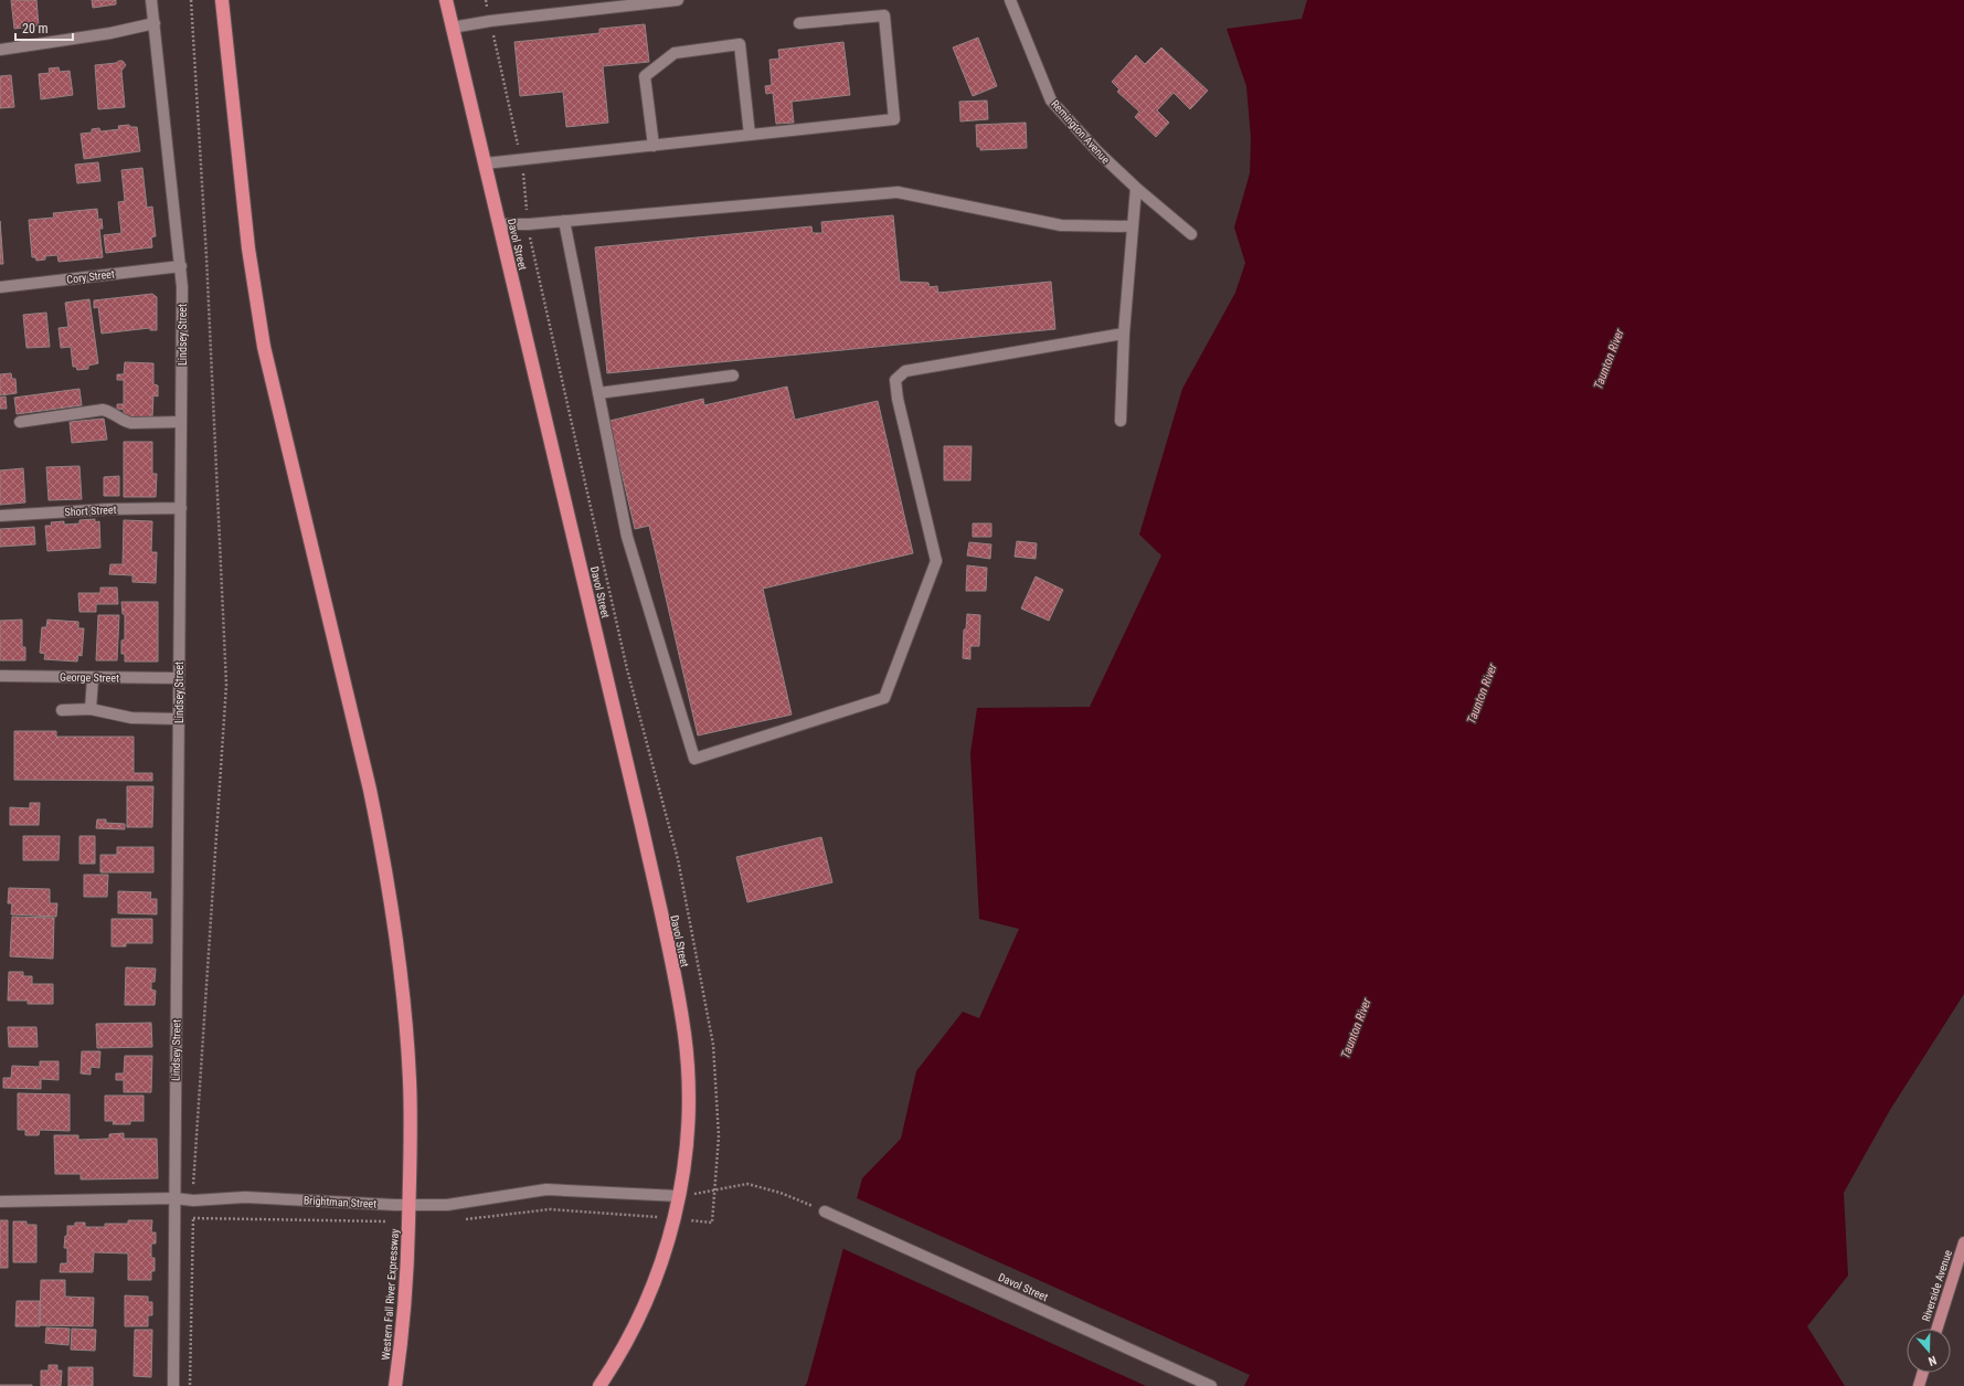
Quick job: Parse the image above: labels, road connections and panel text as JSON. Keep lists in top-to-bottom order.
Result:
{
  "streets": {
    "highway": ["Davol Street", "Western Fall River Expressway"],
    "main road": ["Riverside Avenue"],
    "street": [
      "Remington Avenue",
      "Cory Street",
      "Lindsey Street",
      "Short Street",
      "George Street",
      "Brightman Street"
    ]
  },
  "crossings": [
    ["Davol Street", "Brightman Street"],
    ["Cory Street", "Lindsey Street"],
    ["Lindsey Street", "Short Street"],
    ["Lindsey Street", "George Street"],
    ["Lindsey Street", "Brightman Street"],
    ["Brightman Street", "Western Fall River Expressway"]
  ],
  "water": ["Taunton River"],
  "scale_bar": "20 m",
  "north": "bottom"
}
